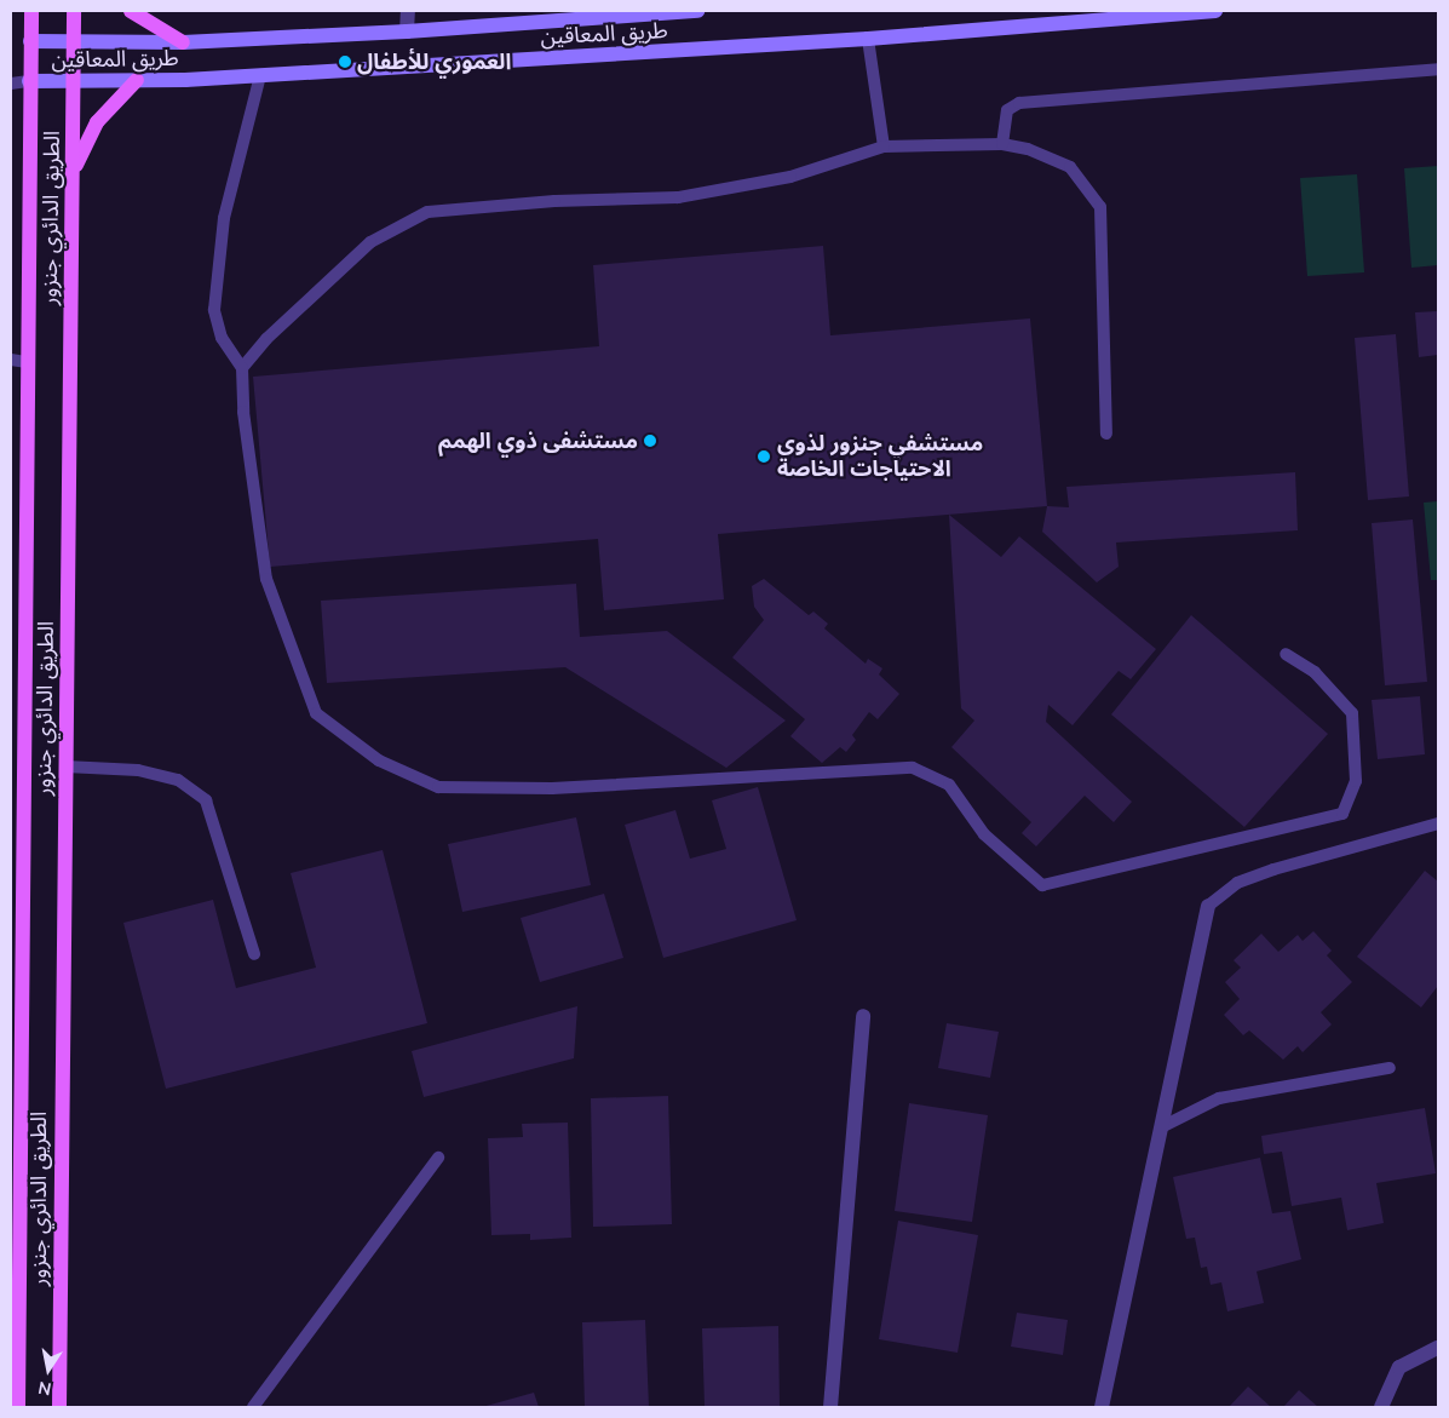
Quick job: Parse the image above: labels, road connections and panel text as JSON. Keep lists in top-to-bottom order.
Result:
{
  "streets": {
    "main road": ["الطريق الدائري جنزور"],
    "street": ["طريق المعاقين"]
  },
  "crossings": [
    ["طريق المعاقين", "الطريق الدائري جنزور"]
  ],
  "places": ["العموري للأطفال", "مستشفى ذوي الهمم", "مستشفي جنزور لذوي الاحتياجات الخاصة"],
  "north": "bottom"
}
